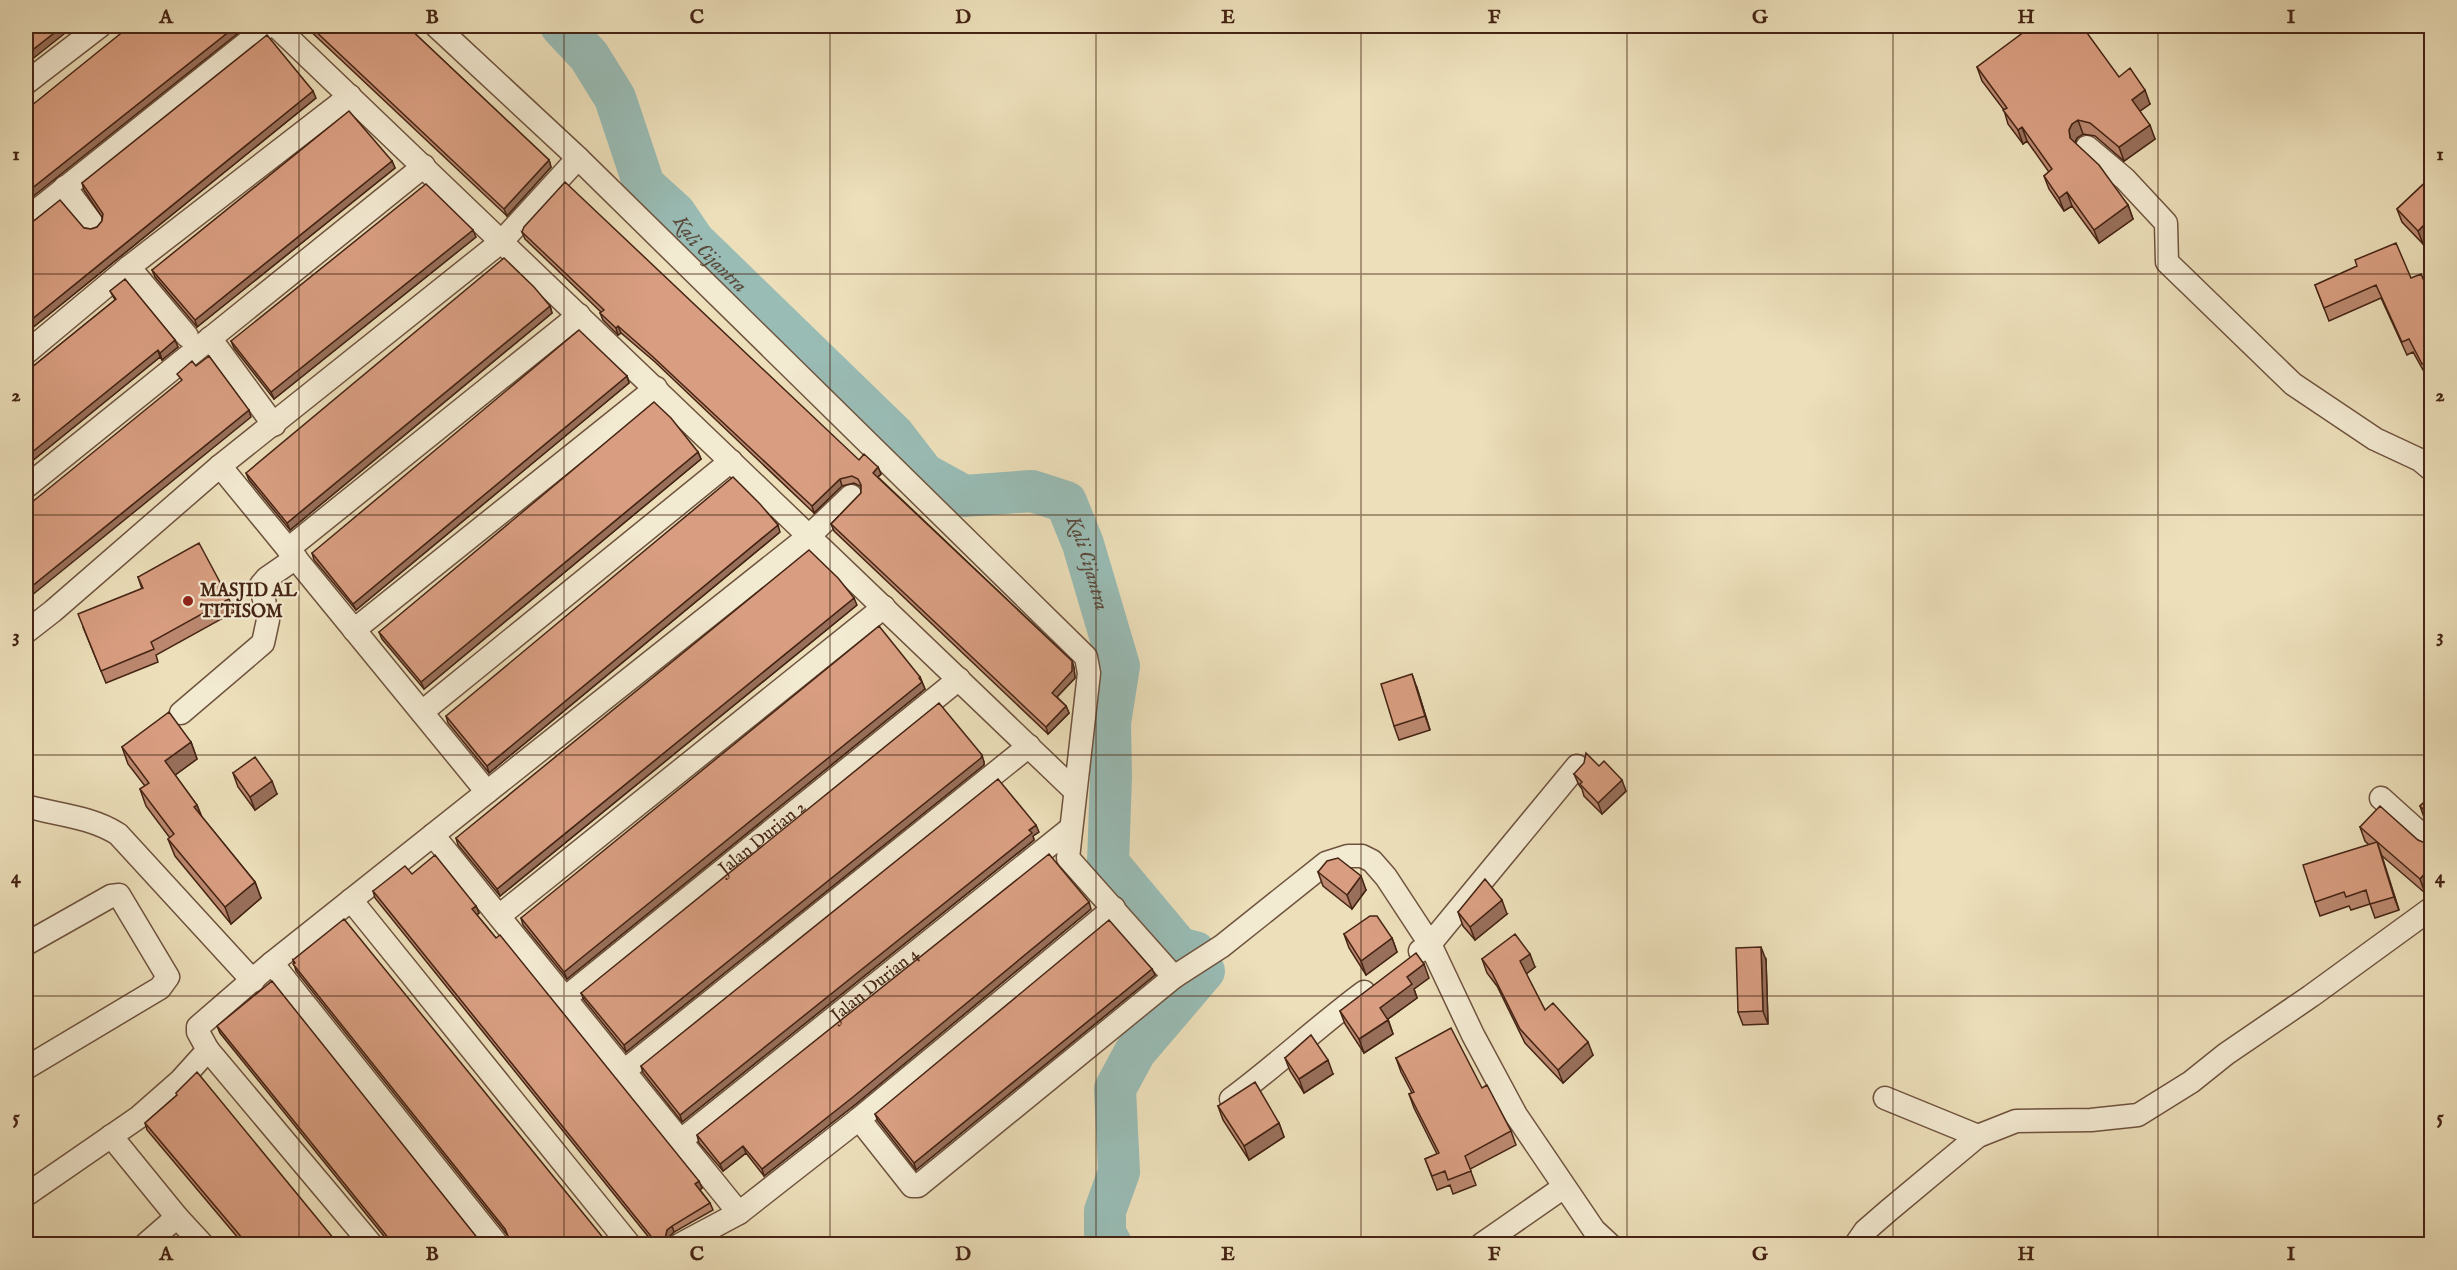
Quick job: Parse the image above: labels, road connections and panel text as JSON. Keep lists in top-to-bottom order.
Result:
{
  "streets": {
    "street": ["Jalan Durian 2", "Jalan Durian 4"]
  },
  "water": ["Kali Cijantra"],
  "places": ["MASJID AL TITISOM"],
  "grid": {
    "columns": [
      "A",
      "B",
      "C",
      "D",
      "E",
      "F",
      "G",
      "H",
      "I"
    ],
    "rows": [
      "1",
      "2",
      "3",
      "4",
      "5"
    ]
  }
}
